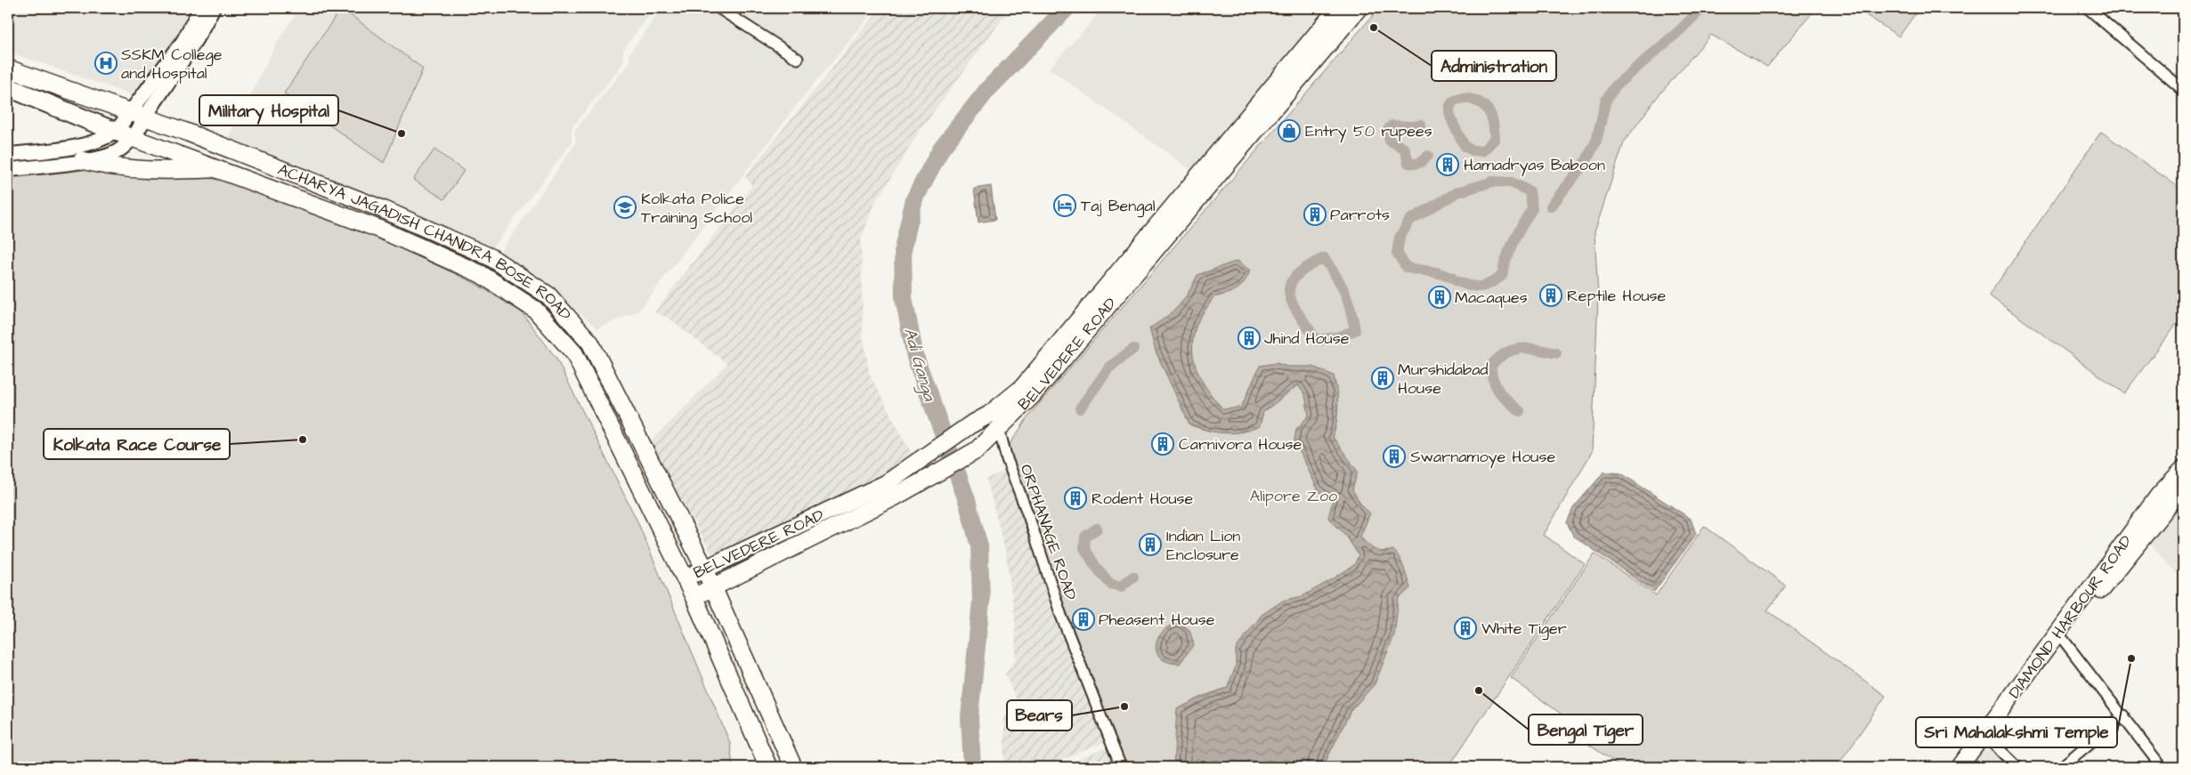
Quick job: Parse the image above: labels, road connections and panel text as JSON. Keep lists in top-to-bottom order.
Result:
{
  "streets": {
    "highway": ["ACHARYA JAGADISH CHANDRA BOSE ROAD", "BELVEDERE ROAD"],
    "main road": ["DIAMOND HARBOUR ROAD"],
    "street": ["ORPHANAGE ROAD"]
  },
  "crossings": [
    ["ACHARYA JAGADISH CHANDRA BOSE ROAD", "BELVEDERE ROAD"],
    ["BELVEDERE ROAD", "ORPHANAGE ROAD"]
  ],
  "water": ["Adi Ganga"],
  "parks": ["Alipore Zoo"],
  "places": {
    "other": [
      "Administration",
      "Military Hospital",
      "Kolkata Race Course",
      "Sri Mahalakshmi Temple",
      "Bengal Tiger",
      "Bears"
    ],
    "hospital": ["SSKM College and Hospital"],
    "shop": ["Entry 50 rupees"],
    "building": [
      "Hamadryas Baboon",
      "Parrots",
      "Reptile House",
      "Macaques",
      "Jhind House",
      "Murshidabad House",
      "Carnivora House",
      "Swarnamoye House",
      "Rodent House",
      "Indian Lion Enclosure",
      "Pheasent House",
      "White Tiger"
    ],
    "hotel": ["Taj Bengal"],
    "school or university": ["Kolkata Police Training School"]
  }
}
